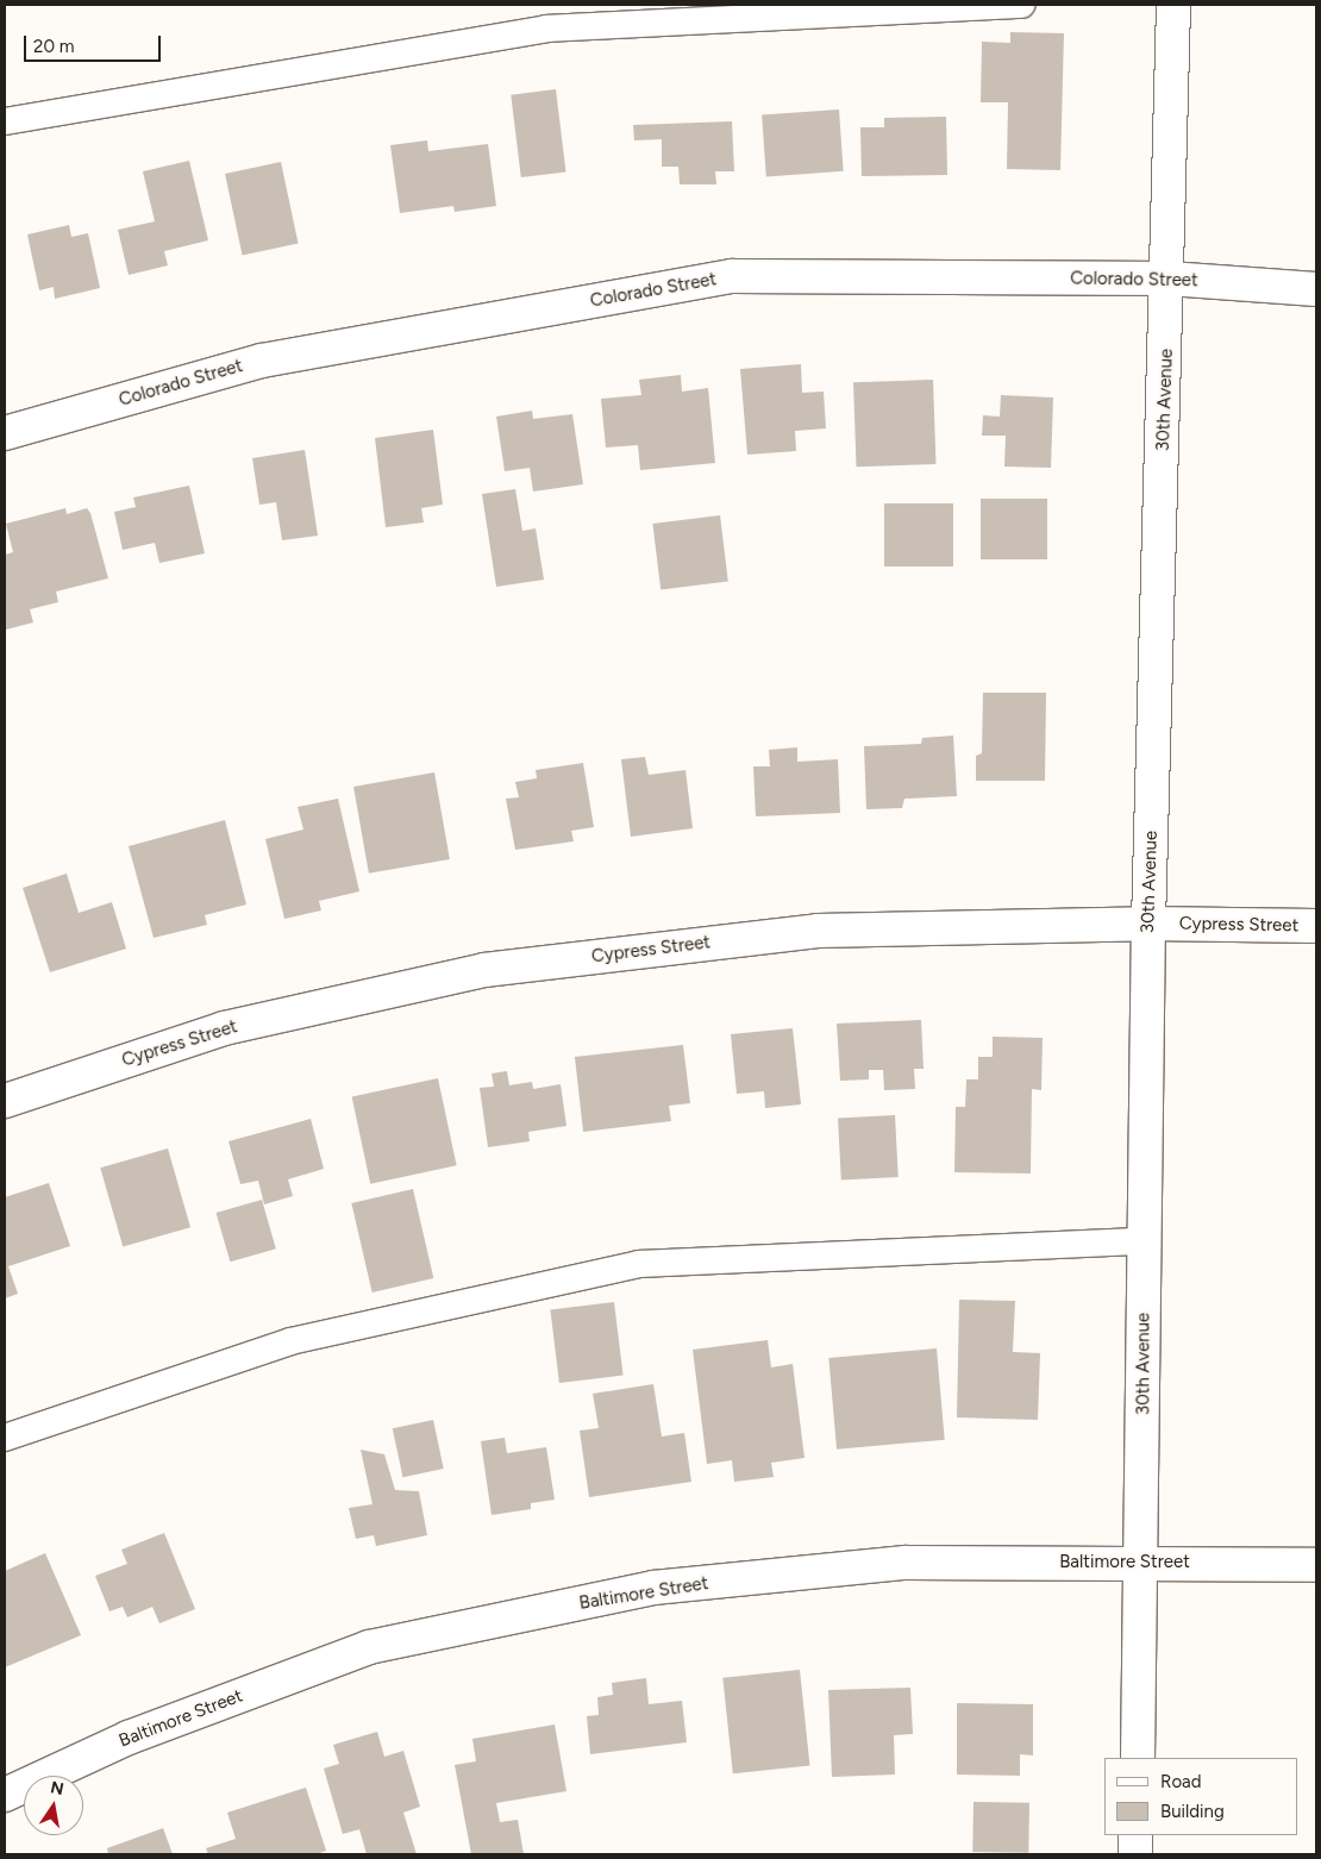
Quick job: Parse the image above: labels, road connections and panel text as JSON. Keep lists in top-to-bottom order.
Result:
{
  "streets": {
    "street": [
      "Colorado Street",
      "30th Avenue",
      "Cypress Street",
      "Baltimore Street"
    ]
  },
  "crossings": [
    ["Colorado Street", "30th Avenue"],
    ["30th Avenue", "Cypress Street"],
    ["30th Avenue", "Baltimore Street"]
  ],
  "legend": ["Road", "Building"],
  "scale_bar": "20 m",
  "north": "top"
}
